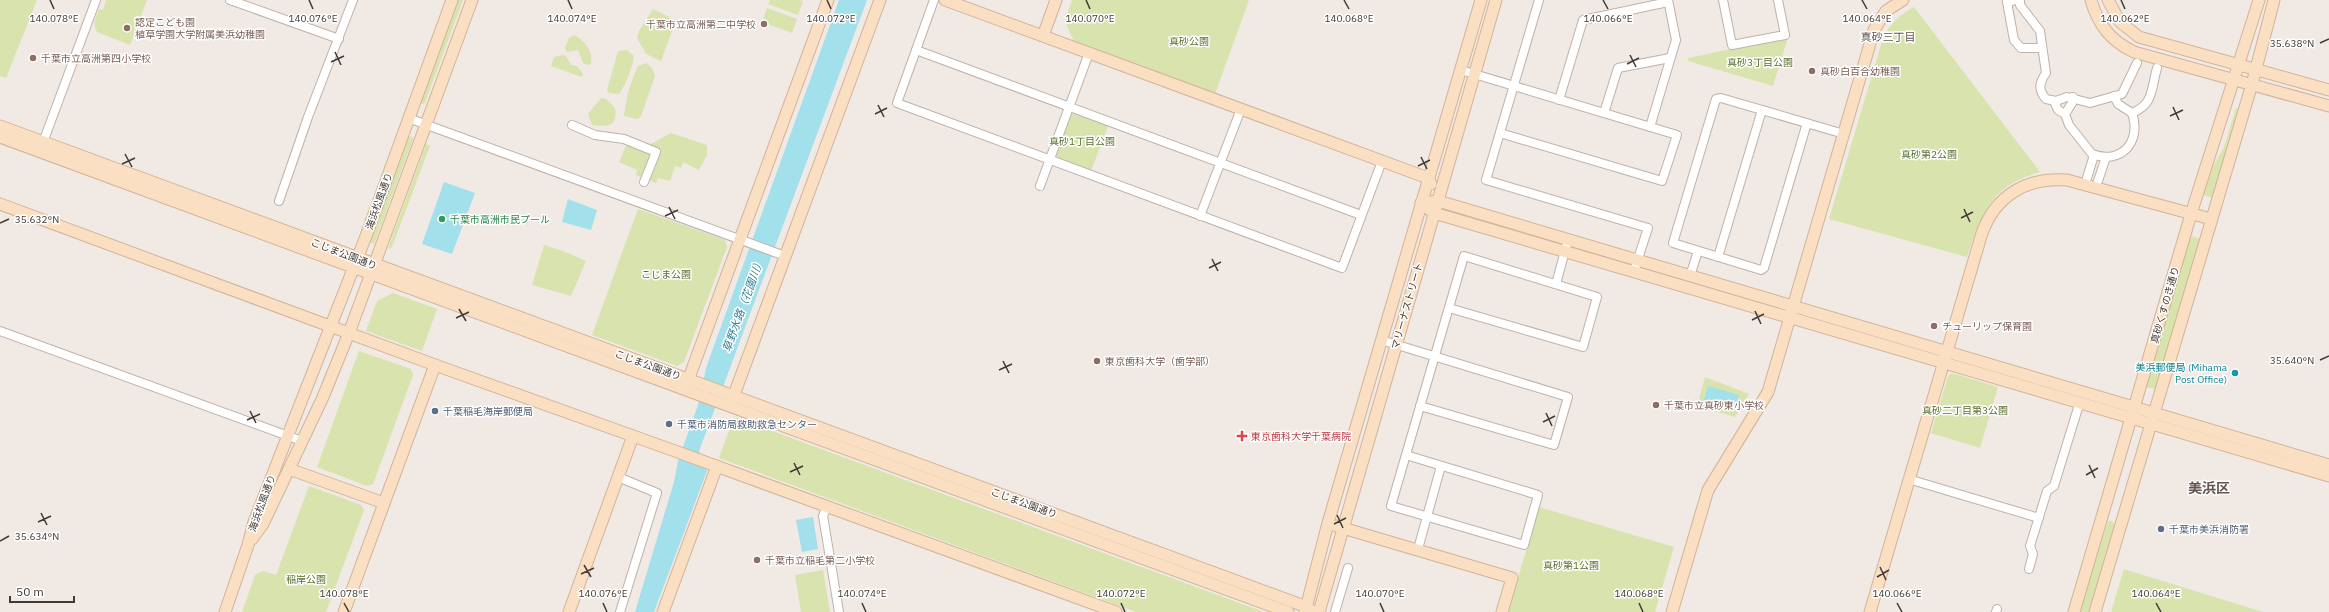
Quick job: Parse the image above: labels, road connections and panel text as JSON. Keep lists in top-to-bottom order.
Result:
{
  "streets": {
    "street": [
      "海浜松風通り",
      "こじま公園通り",
      "真砂くすのき通り",
      "マリーナストリート"
    ]
  },
  "crossings": [
    ["海浜松風通り", "こじま公園通り"],
    ["こじま公園通り", "マリーナストリート"]
  ],
  "districts": ["真砂三丁目", "美浜区"],
  "water": ["草野水路（花園川）"],
  "parks": [
    "真砂公園",
    "真砂3丁目公園",
    "真砂1丁目公園",
    "真砂第2公園",
    "こじま公園",
    "真砂二丁目第3公園",
    "真砂第1公園",
    "稲岸公園"
  ],
  "places": {
    "other": [
      "千葉市立高洲第二中学校",
      "認定こども園 植草学園大学附属美浜幼稚園",
      "千葉市立高洲第四小学校",
      "真砂白百合幼稚園",
      "千葉市高洲市民プール",
      "チューリップ保育園",
      "東京歯科大学（歯学部）",
      "美浜郵便局 (Mihama Post Office)",
      "千葉市立真砂東小学校",
      "千葉稲毛海岸郵便局",
      "千葉市消防局救助救急センター",
      "千葉市美浜消防署",
      "千葉市立稲毛第二小学校"
    ],
    "health": ["東京歯科大学千葉病院"]
  },
  "scale_bar": "50 m",
  "coordinates": [
    "140.078°E",
    "140.076°E",
    "140.074°E",
    "140.072°E",
    "140.070°E",
    "140.068°E",
    "140.066°E",
    "140.064°E",
    "140.062°E",
    "35.638°N",
    "35.632°N",
    "35.640°N",
    "35.634°N"
  ]
}
